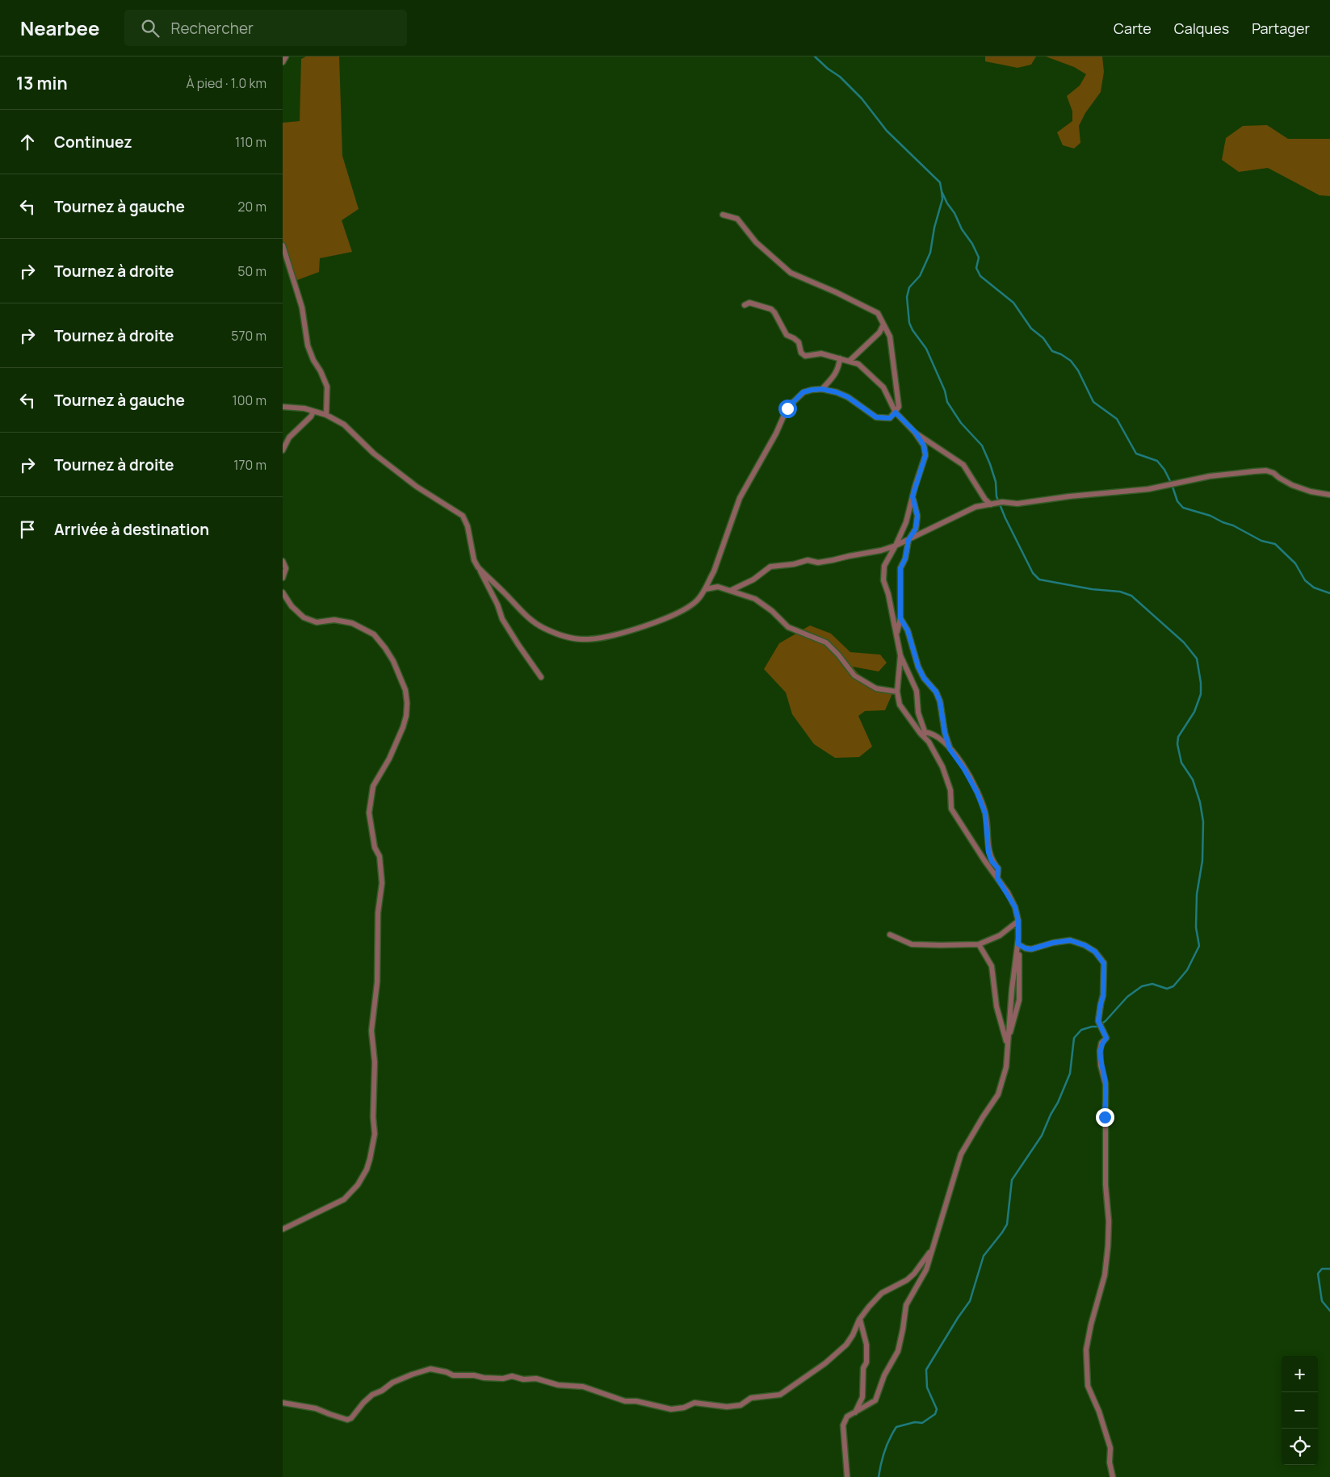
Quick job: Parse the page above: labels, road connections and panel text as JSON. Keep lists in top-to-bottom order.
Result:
{
  "page": {
    "header": "Nearbee",
    "search": "Rechercher",
    "nav": ["Carte", "Calques", "Partager"],
    "heading": ["13 min", "À pied · 1.0 km"],
    "list": [
      ["Continuez", "110 m"],
      ["Tournez à gauche", "20 m"],
      ["Tournez à droite", "50 m"],
      ["Tournez à droite", "570 m"],
      ["Tournez à gauche", "100 m"],
      ["Tournez à droite", "170 m"],
      "Arrivée à destination"
    ],
    "map_buttons": ["+", "−"]
  }
}
